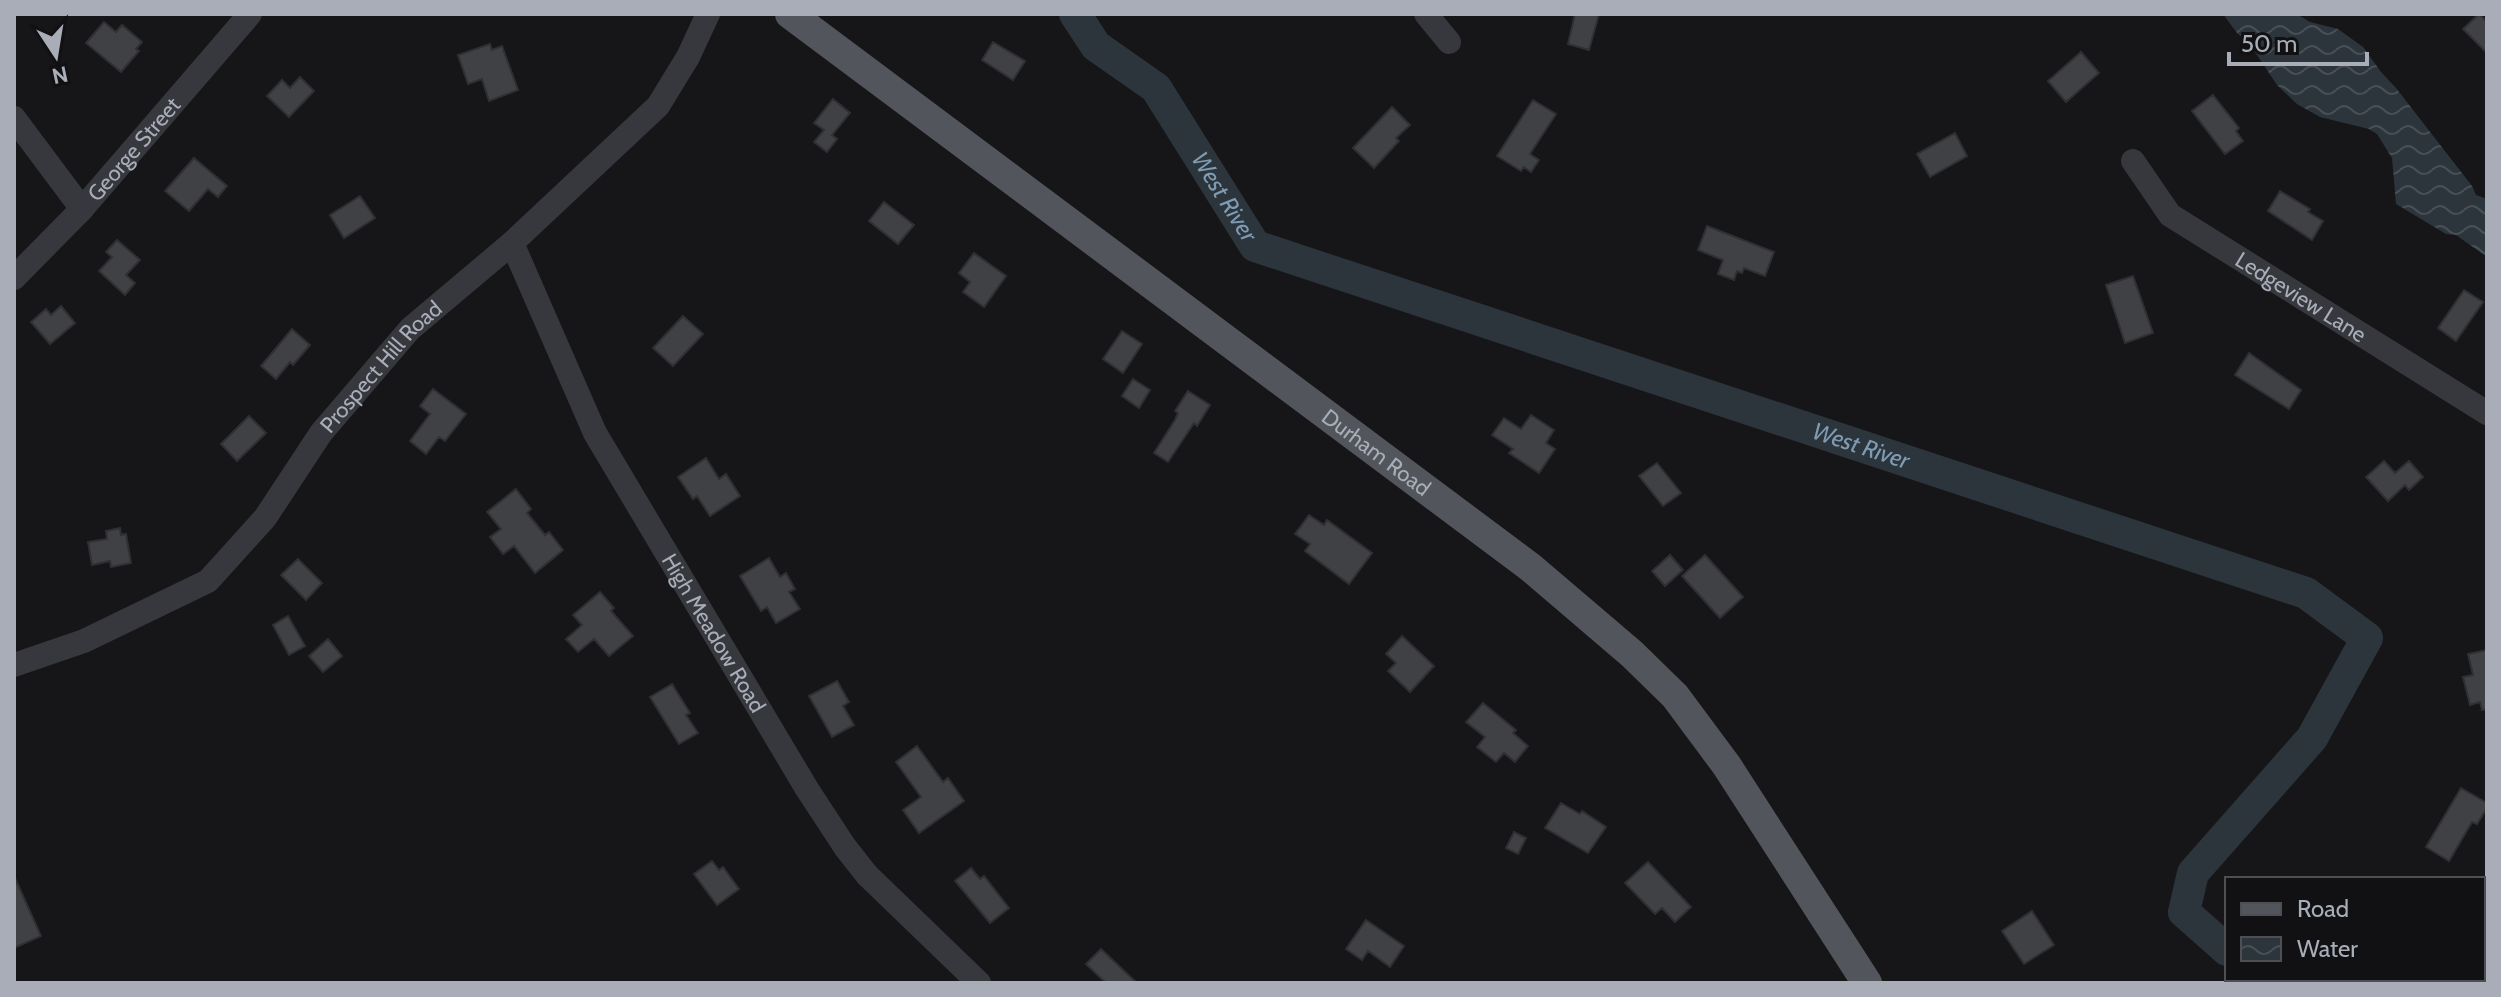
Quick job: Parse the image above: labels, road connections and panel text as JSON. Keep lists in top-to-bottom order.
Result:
{
  "streets": {
    "main road": ["Durham Road"],
    "street": [
      "George Street",
      "Ledgeview Lane",
      "Prospect Hill Road",
      "High Meadow Road"
    ]
  },
  "crossings": [
    ["Prospect Hill Road", "High Meadow Road"]
  ],
  "water": ["West River"],
  "legend": ["Road", "Water"],
  "scale_bar": "50 m",
  "north": "bottom"
}
